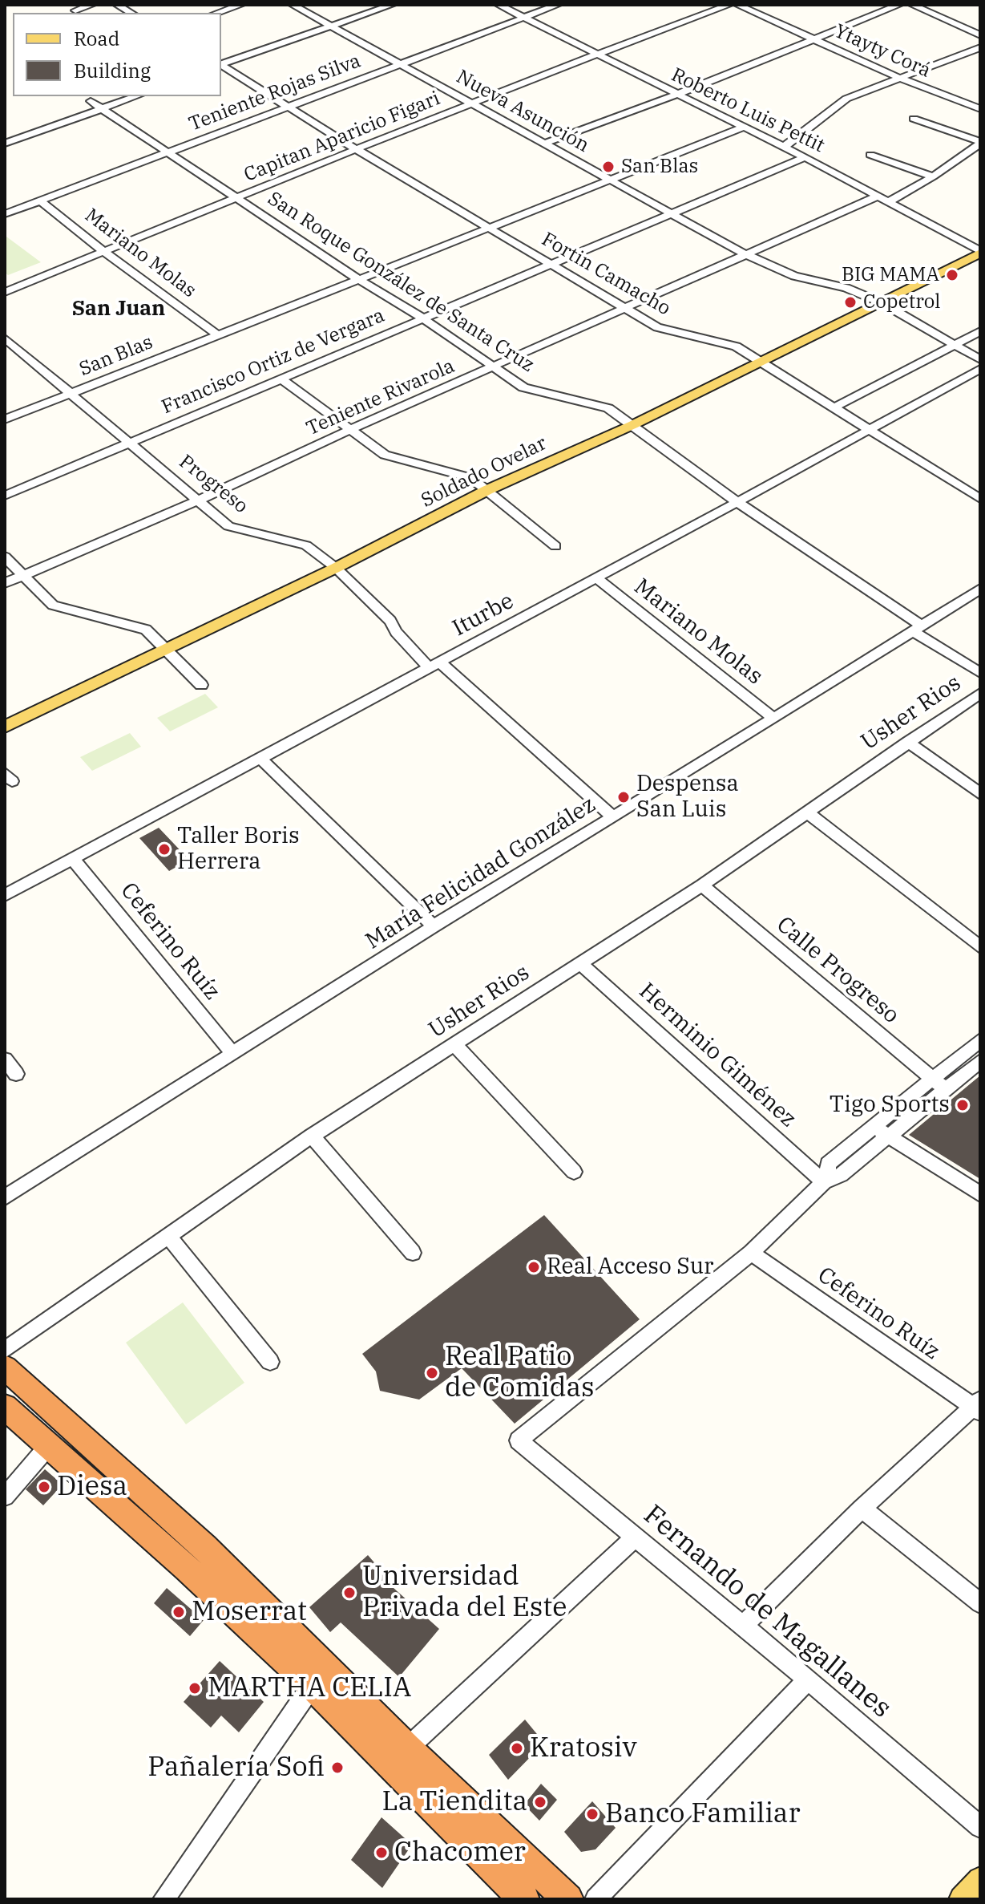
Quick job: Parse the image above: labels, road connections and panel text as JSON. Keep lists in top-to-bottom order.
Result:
{
  "streets": {
    "main road": ["Soldado Ovelar"],
    "street": [
      "Ytayty Corá",
      "Teniente Rojas Silva",
      "Roberto Luis Pettit",
      "Nueva Asunción",
      "Capitan Aparicio Figari",
      "Mariano Molas",
      "Fortin Camacho",
      "San Roque González de Santa Cruz",
      "San Blas",
      "Francisco Ortiz de Vergara",
      "Teniente Rivarola",
      "Progreso",
      "Iturbe",
      "Usher Rios",
      "María Felicidad González",
      "Ceferino Ruíz",
      "Calle Progreso",
      "Herminio Giménez",
      "Fernando de Magallanes"
    ]
  },
  "crossings": [
    ["Teniente Rojas Silva", "Roberto Luis Pettit"],
    ["Teniente Rojas Silva", "Nueva Asunción"],
    ["Teniente Rojas Silva", "Mariano Molas"],
    ["Teniente Rojas Silva", "Fortin Camacho"],
    ["Teniente Rojas Silva", "San Roque González de Santa Cruz"],
    ["Roberto Luis Pettit", "Capitan Aparicio Figari"],
    ["Roberto Luis Pettit", "San Blas"],
    ["Roberto Luis Pettit", "Francisco Ortiz de Vergara"],
    ["Roberto Luis Pettit", "Teniente Rivarola"],
    ["Roberto Luis Pettit", "Soldado Ovelar"],
    ["Nueva Asunción", "Capitan Aparicio Figari"],
    ["Nueva Asunción", "San Blas"],
    ["Nueva Asunción", "Francisco Ortiz de Vergara"],
    ["Nueva Asunción", "Teniente Rivarola"],
    ["Nueva Asunción", "Soldado Ovelar"],
    ["Capitan Aparicio Figari", "Mariano Molas"],
    ["Capitan Aparicio Figari", "Fortin Camacho"],
    ["Capitan Aparicio Figari", "San Roque González de Santa Cruz"],
    ["Mariano Molas", "San Blas"],
    ["Mariano Molas", "Iturbe"],
    ["Mariano Molas", "María Felicidad González"],
    ["Fortin Camacho", "San Blas"],
    ["Fortin Camacho", "Francisco Ortiz de Vergara"],
    ["Fortin Camacho", "Teniente Rivarola"],
    ["Fortin Camacho", "Soldado Ovelar"],
    ["Fortin Camacho", "Iturbe"],
    ["San Roque González de Santa Cruz", "San Blas"],
    ["San Roque González de Santa Cruz", "Francisco Ortiz de Vergara"],
    ["San Roque González de Santa Cruz", "Teniente Rivarola"],
    ["San Roque González de Santa Cruz", "Soldado Ovelar"],
    ["San Roque González de Santa Cruz", "Iturbe"],
    ["San Roque González de Santa Cruz", "María Felicidad González"],
    ["San Blas", "Progreso"],
    ["Francisco Ortiz de Vergara", "Progreso"],
    ["Teniente Rivarola", "Progreso"],
    ["Soldado Ovelar", "Progreso"],
    ["Progreso", "Iturbe"],
    ["Progreso", "María Felicidad González"],
    ["Iturbe", "Ceferino Ruíz"],
    ["Usher Rios", "Calle Progreso"],
    ["Usher Rios", "Herminio Giménez"],
    ["María Felicidad González", "Ceferino Ruíz"],
    ["Ceferino Ruíz", "Fernando de Magallanes"]
  ],
  "districts": ["San Juan"],
  "places": [
    "San Blas",
    "BIG MAMA",
    "Copetrol",
    "Despensa San Luis",
    "Taller Boris Herrera",
    "Tigo Sports",
    "Real Acceso Sur",
    "Real Patio de Comidas",
    "Diesa",
    "Universidad Privada del Este",
    "Moserrat",
    "MARTHA CELIA",
    "Kratosiv",
    "Pañalería Sofi",
    "La Tiendita",
    "Banco Familiar",
    "Chacomer"
  ],
  "legend": ["Road", "Building"]
}
